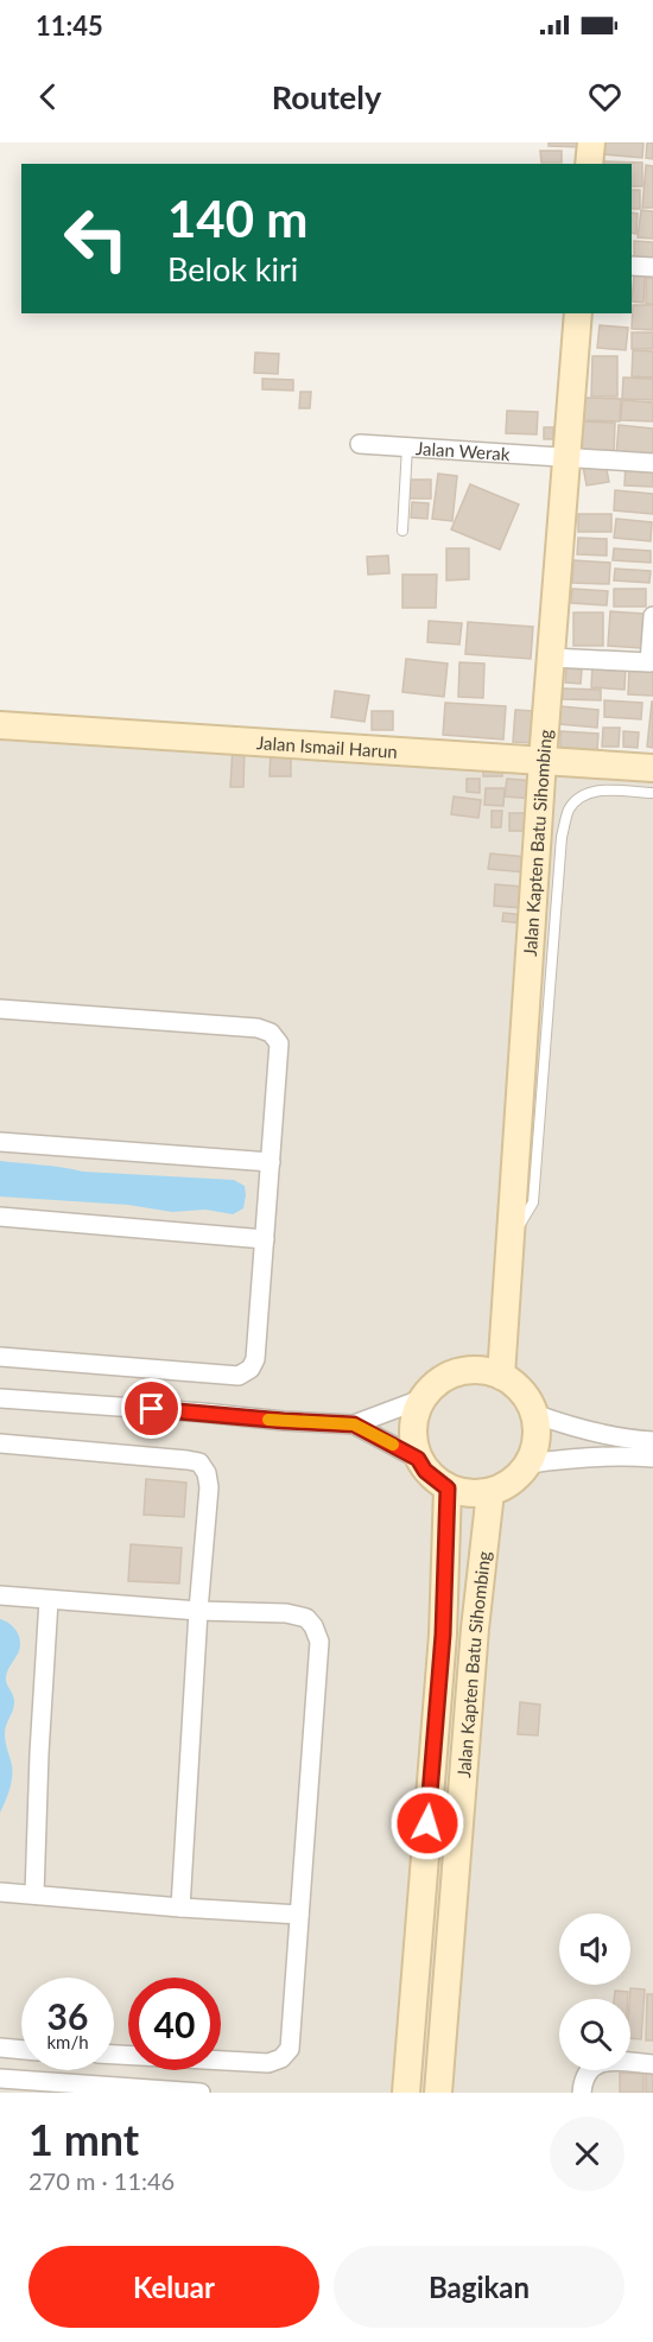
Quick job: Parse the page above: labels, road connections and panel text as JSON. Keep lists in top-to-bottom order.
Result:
{
  "streets": {
    "street": ["Jalan Werak", "Jalan Ismail Harun", "Jalan Kapten Batu Sihombing"]
  },
  "crossings": [
    ["Jalan Werak", "Jalan Kapten Batu Sihombing"],
    ["Jalan Ismail Harun", "Jalan Kapten Batu Sihombing"]
  ],
  "page": {
    "status": "11:45",
    "header": "Routely",
    "turn": ["140 m", "Belok kiri"],
    "speed": "36 km/h",
    "limit": "40",
    "heading": ["1 mnt", "270 m · 11:46"],
    "buttons": ["Keluar", "Bagikan"]
  }
}
